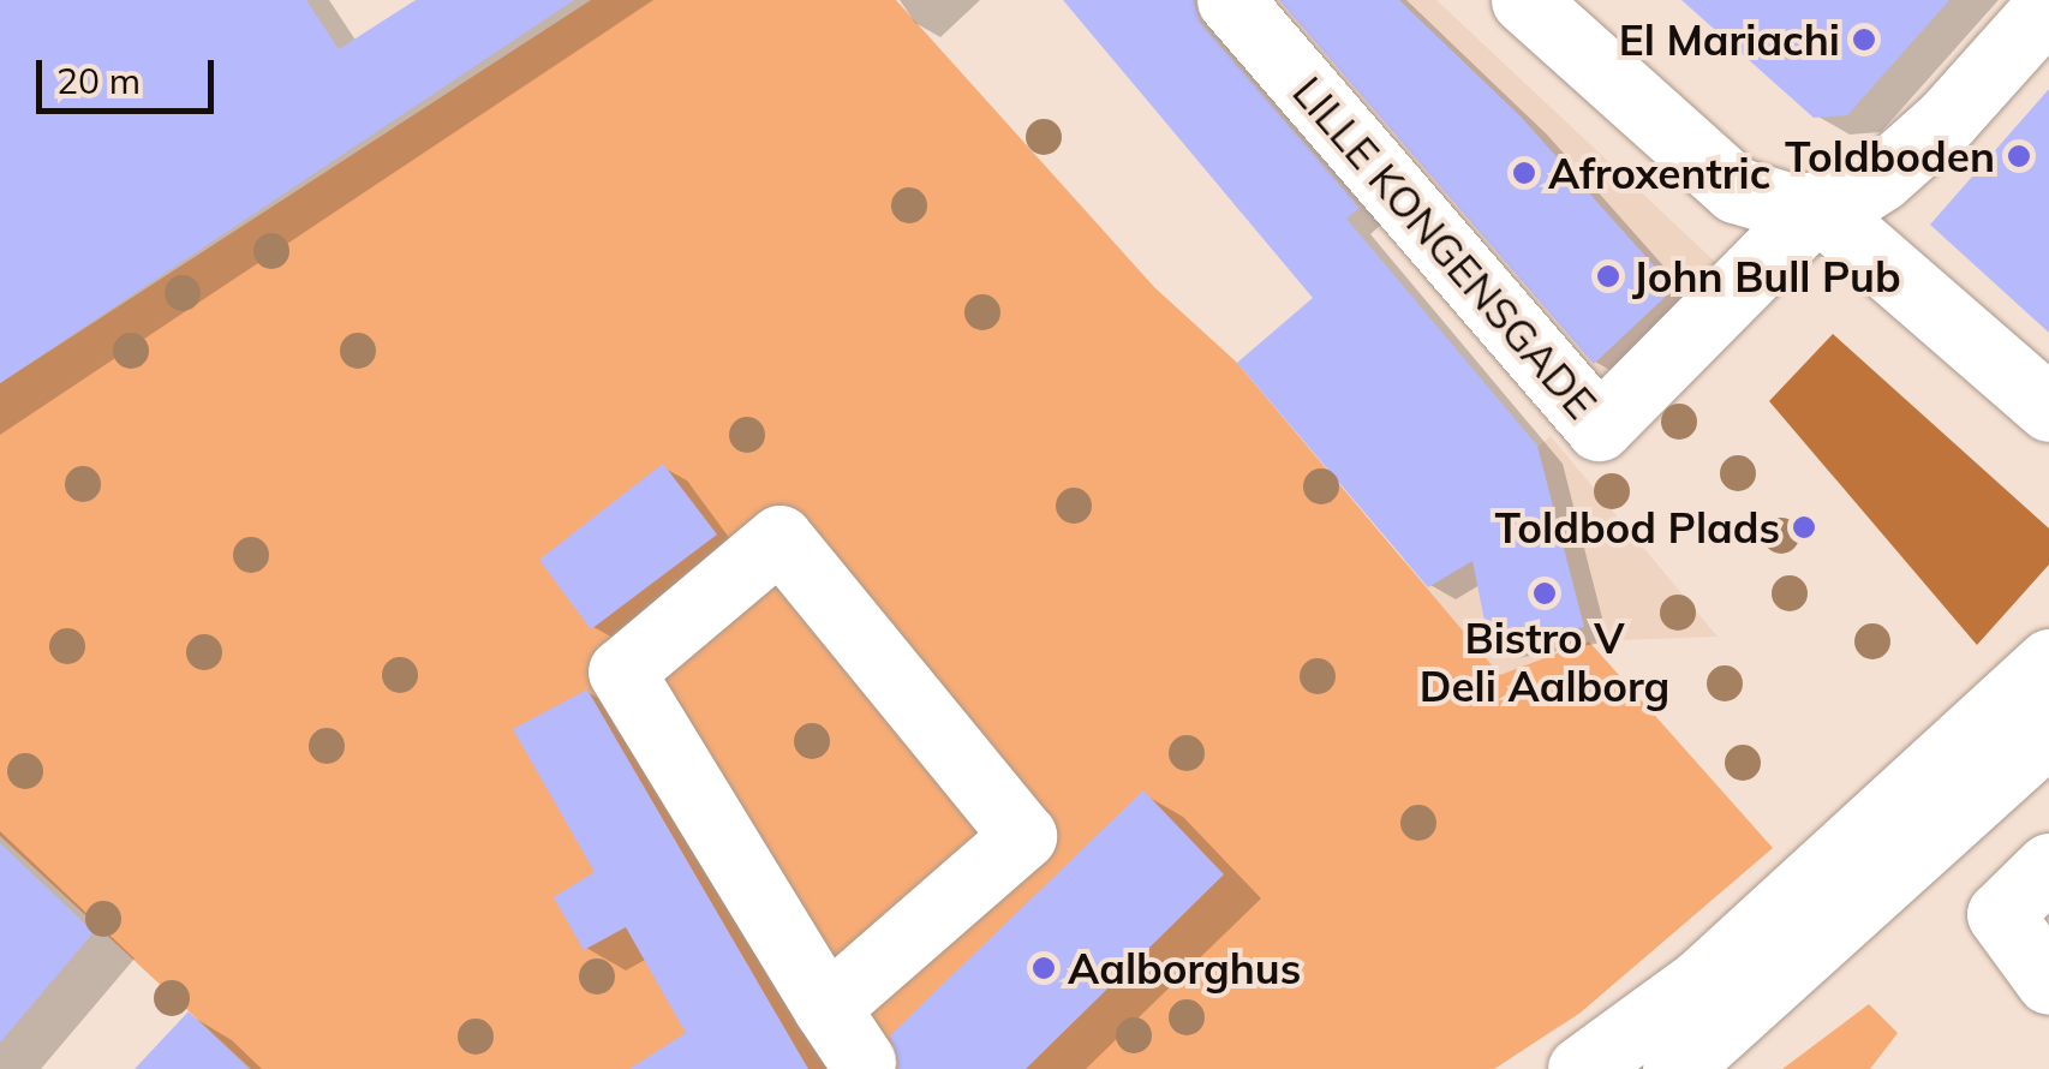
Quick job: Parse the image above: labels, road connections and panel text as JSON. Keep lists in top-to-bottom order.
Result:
{
  "streets": {
    "street": ["LILLE KONGENSGADE"]
  },
  "places": [
    "El Mariachi",
    "Toldboden",
    "Afroxentric",
    "John Bull Pub",
    "Toldbod Plads",
    "Bistro V Deli Aalborg",
    "Aalborghus"
  ],
  "scale_bar": "20 m"
}
